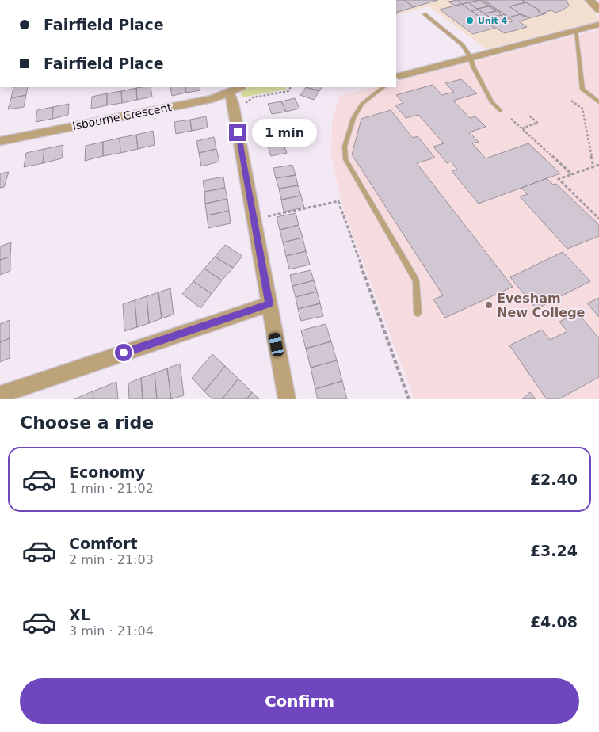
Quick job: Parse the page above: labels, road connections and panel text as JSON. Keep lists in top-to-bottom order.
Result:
{
  "streets": {
    "street": ["Isbourne Crescent"]
  },
  "places": ["Unit 4", "Evesham New College"],
  "page": {
    "banner": ["Fairfield Place", "Fairfield Place"],
    "bubble": "1 min",
    "heading": "Choose a ride",
    "list": [
      {
        "name": "Economy",
        "note": "1 min · 21:02",
        "value": "£2.40"
      },
      {
        "name": "Comfort",
        "note": "2 min · 21:03",
        "value": "£3.24"
      },
      {
        "name": "XL",
        "note": "3 min · 21:04",
        "value": "£4.08"
      }
    ],
    "buttons": "Confirm"
  }
}
